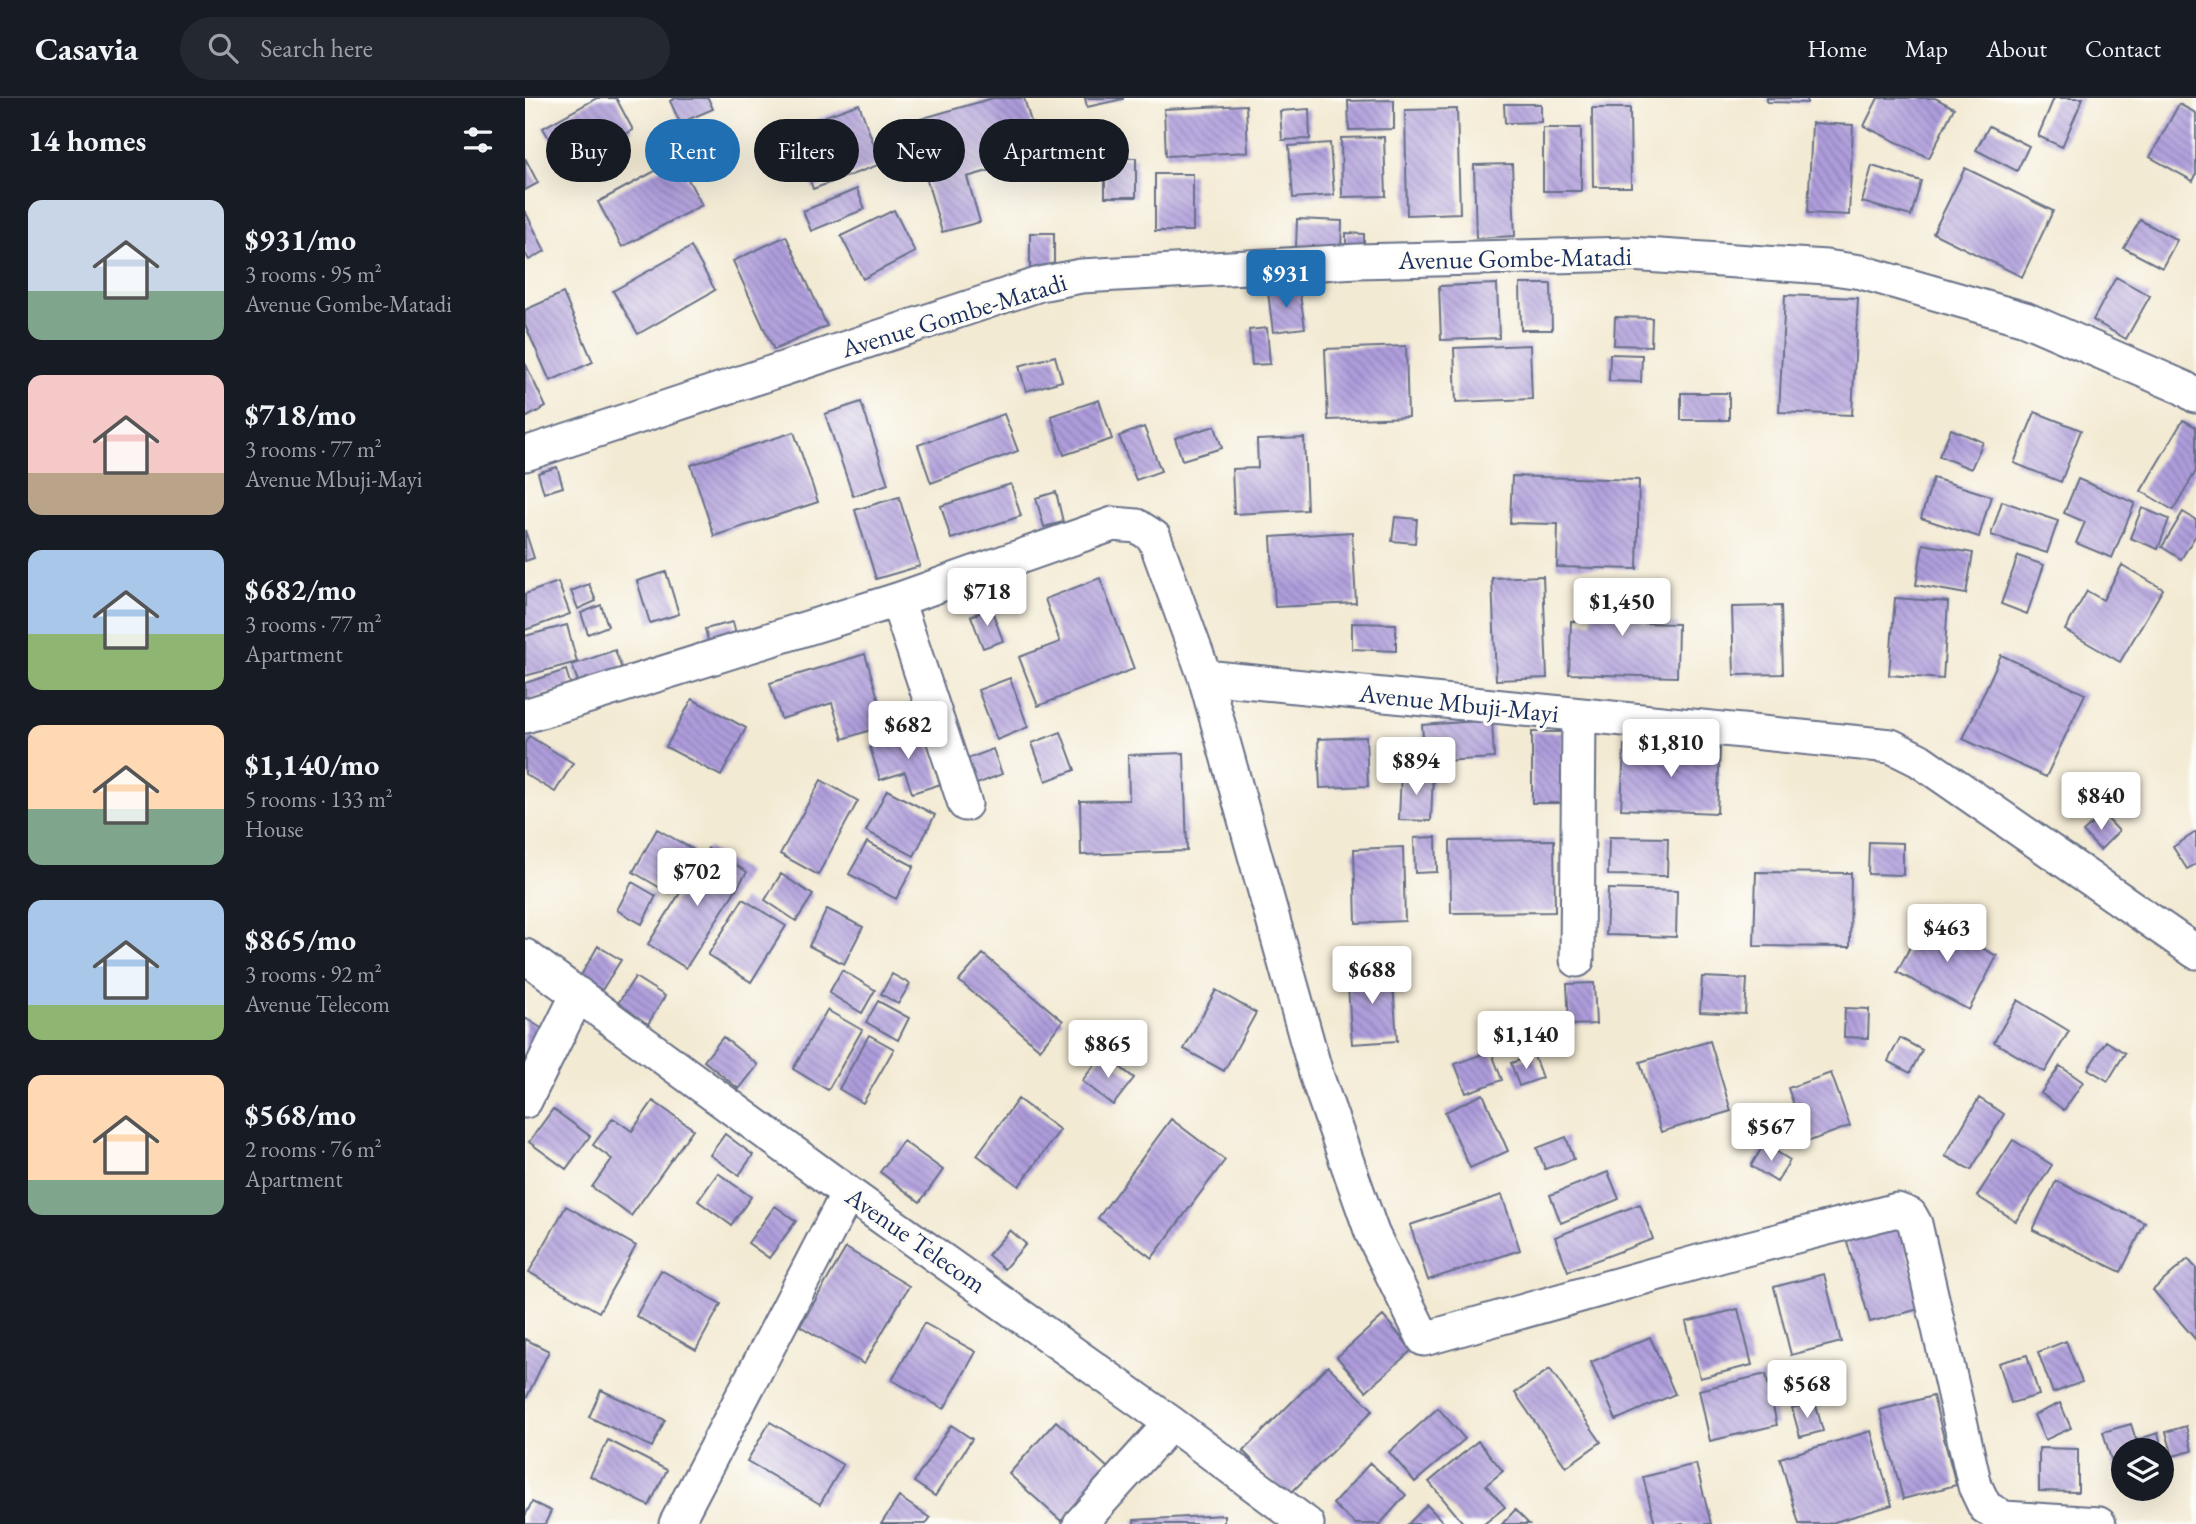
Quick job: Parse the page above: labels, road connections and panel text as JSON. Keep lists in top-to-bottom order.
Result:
{
  "streets": {
    "street": ["Avenue Gombe-Matadi", "Avenue Mbuji-Mayi", "Avenue Telecom"]
  },
  "page": {
    "header": "Casavia",
    "search": "Search here",
    "nav": [
      "Home",
      "Map",
      "About",
      "Contact"
    ],
    "heading": "14 homes",
    "chip": [
      "Buy",
      "Rent",
      "Filters",
      "New",
      "Apartment"
    ],
    "list": [
      {
        "name": "$931/mo",
        "note": "3 rooms · 95 m² · Avenue Gombe-Matadi"
      },
      {
        "name": "$718/mo",
        "note": "3 rooms · 77 m² · Avenue Mbuji-Mayi"
      },
      {
        "name": "$682/mo",
        "note": "3 rooms · 77 m² · Apartment"
      },
      {
        "name": "$1,140/mo",
        "note": "5 rooms · 133 m² · House"
      },
      {
        "name": "$865/mo",
        "note": "3 rooms · 92 m² · Avenue Telecom"
      },
      {
        "name": "$568/mo",
        "note": "2 rooms · 76 m² · Apartment"
      }
    ],
    "price": [
      "$931",
      "$718",
      "$1,450",
      "$682",
      "$1,810",
      "$894",
      "$840",
      "$702",
      "$463",
      "$688",
      "$1,140",
      "$865",
      "$567",
      "$568"
    ]
  }
}
